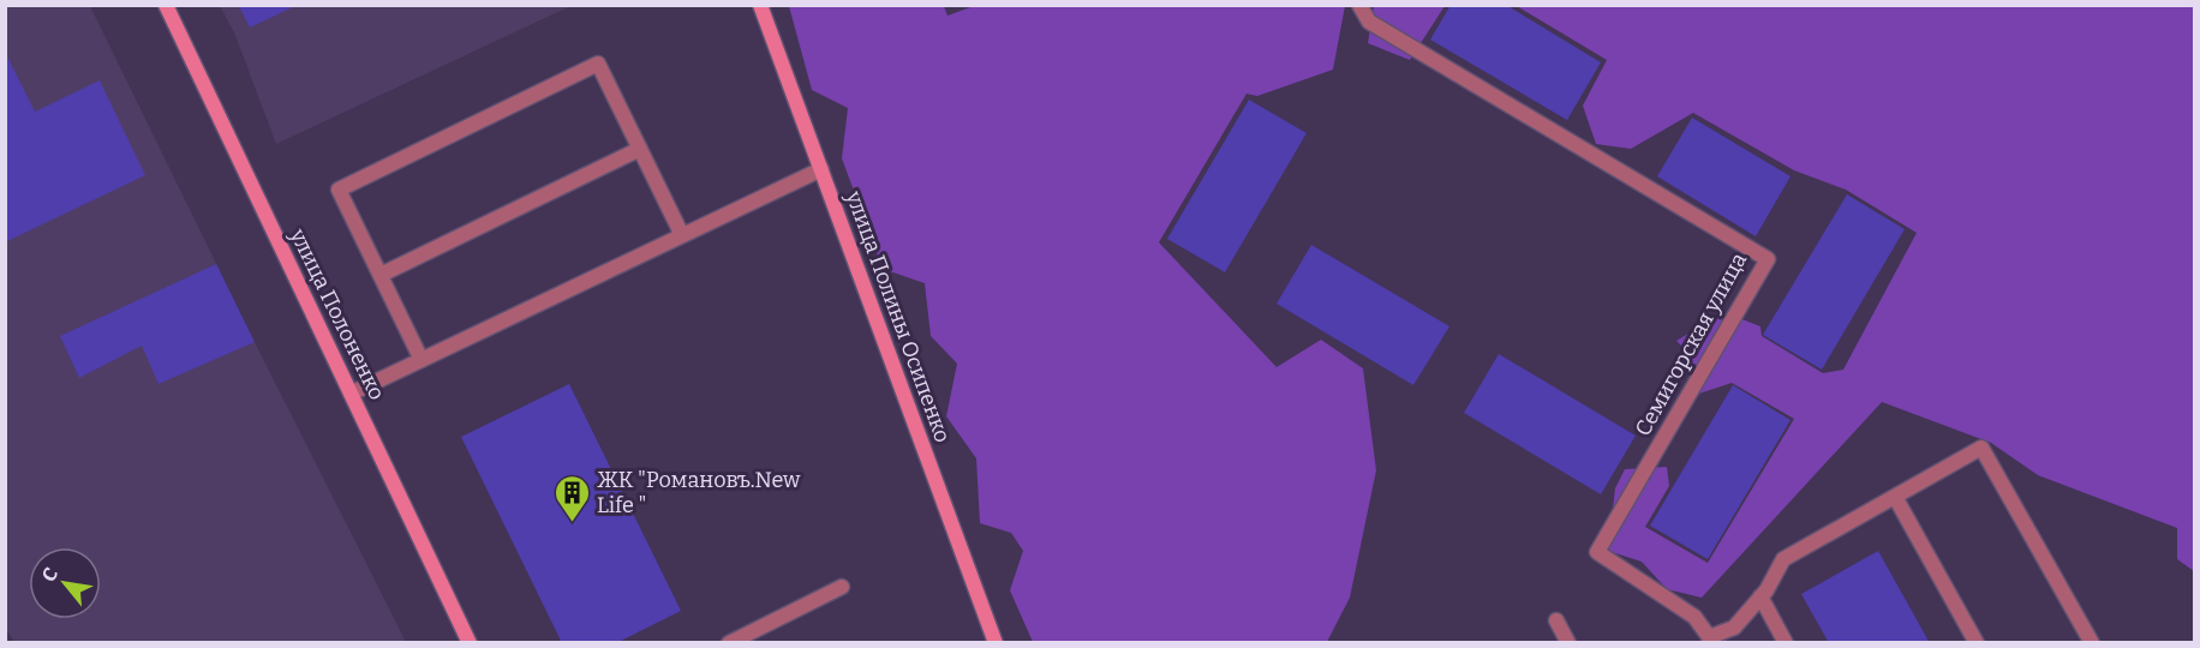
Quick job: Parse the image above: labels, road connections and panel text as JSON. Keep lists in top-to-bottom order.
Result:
{
  "streets": {
    "main road": ["улица Полоненко", "улица Полины Осипенко"],
    "street": ["Семигорская улица"]
  },
  "places": {
    "building": ["ЖК \"Романовъ.New Life \""]
  },
  "north": "top left"
}
